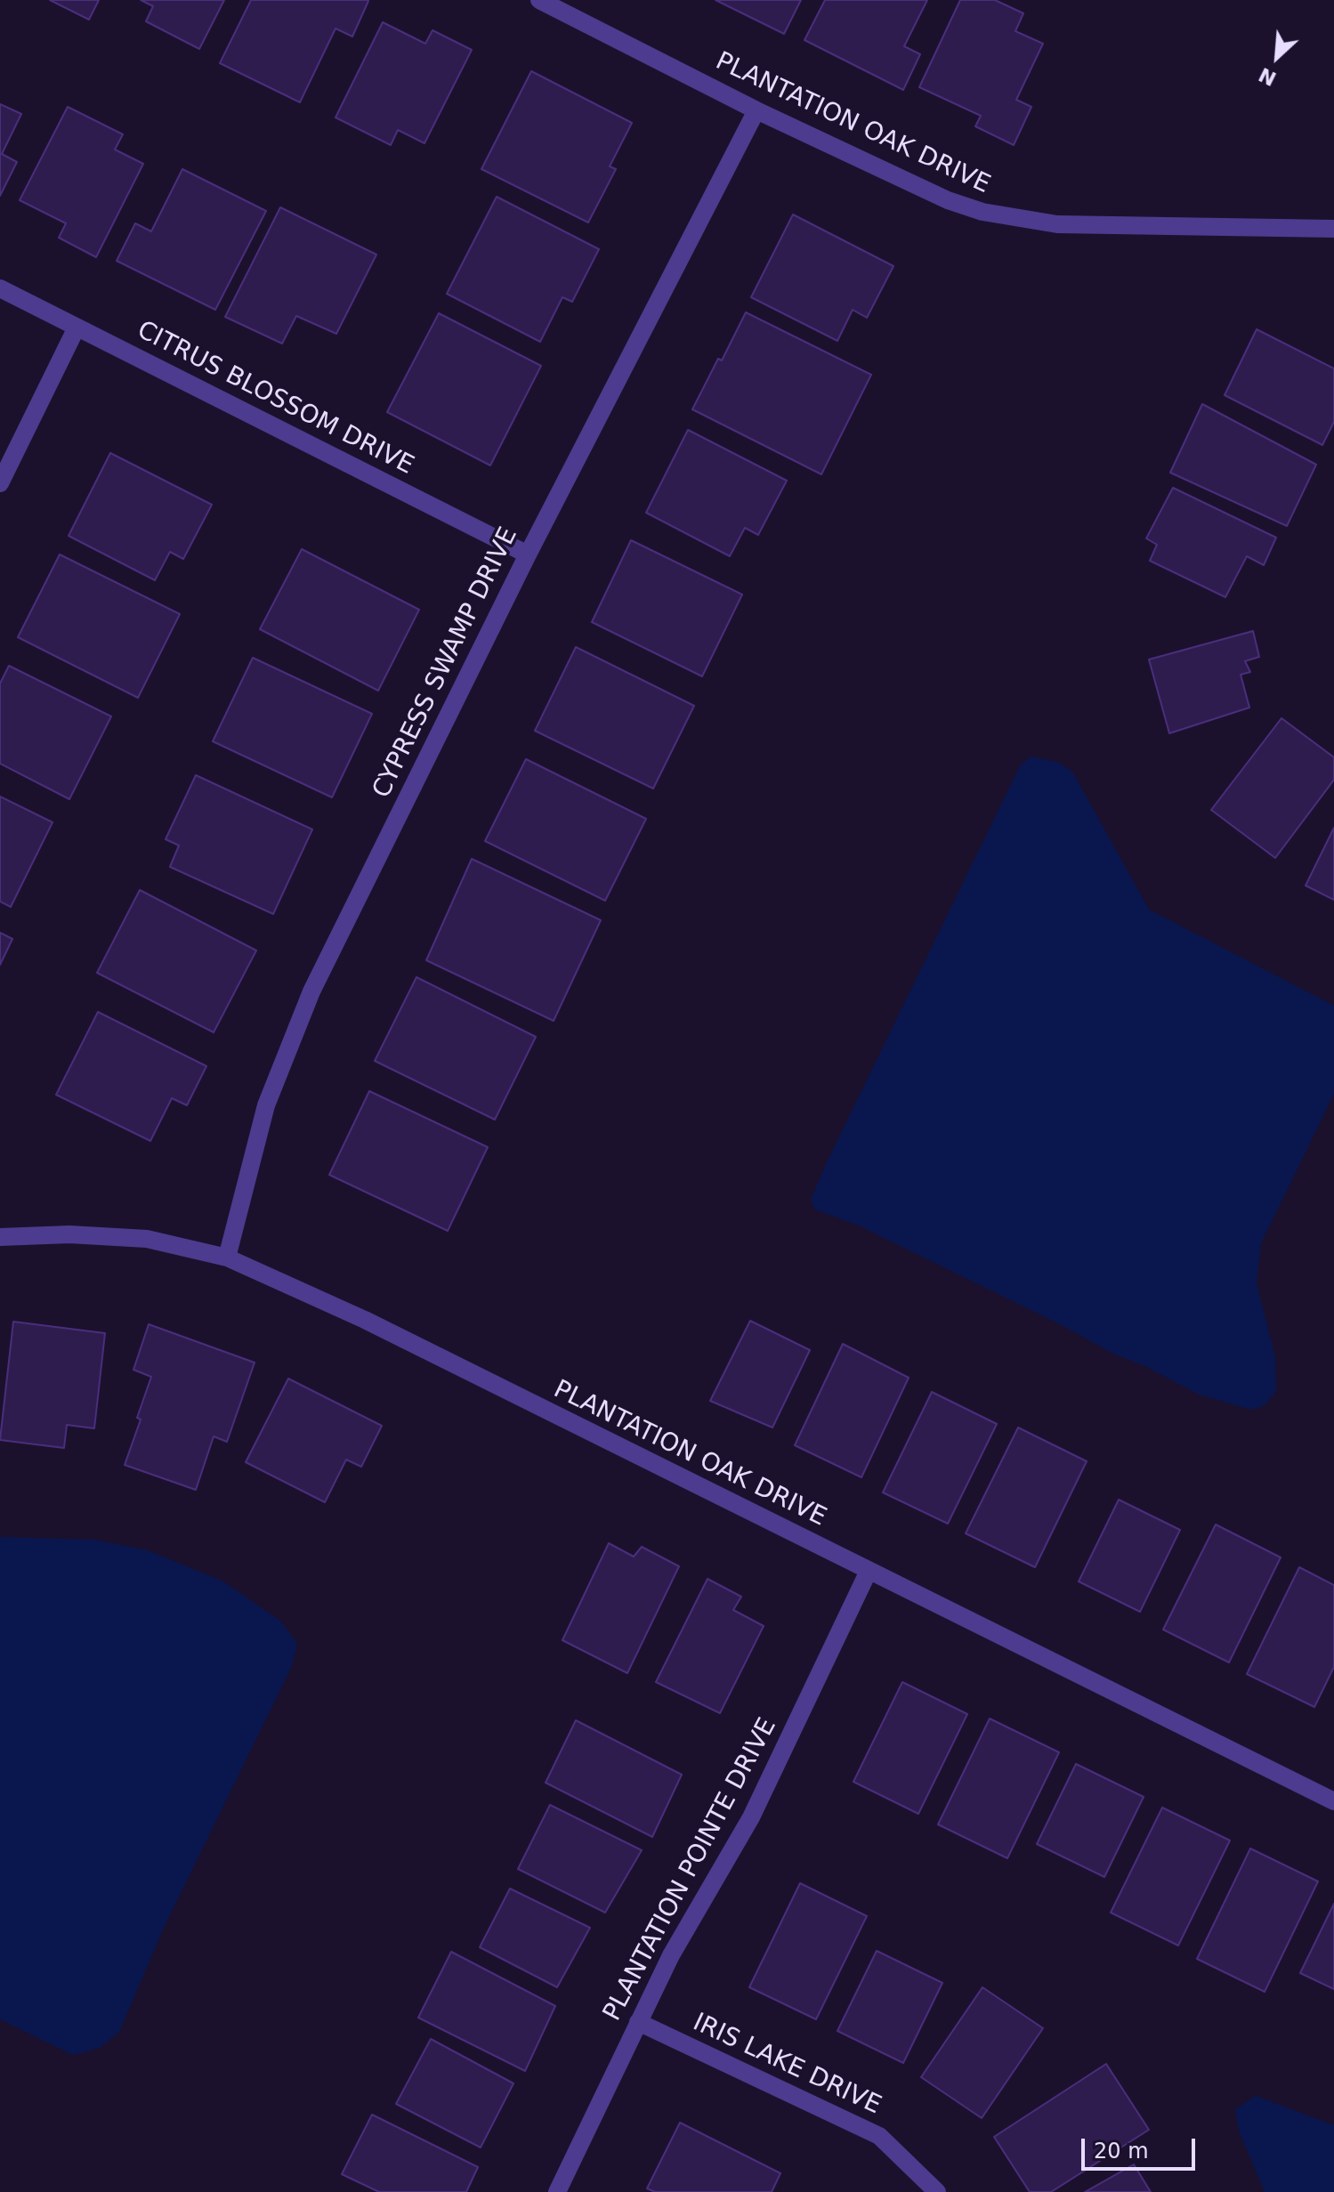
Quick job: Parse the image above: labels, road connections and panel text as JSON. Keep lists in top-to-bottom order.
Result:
{
  "streets": {
    "street": [
      "PLANTATION OAK DRIVE",
      "CITRUS BLOSSOM DRIVE",
      "CYPRESS SWAMP DRIVE",
      "PLANTATION POINTE DRIVE",
      "IRIS LAKE DRIVE"
    ]
  },
  "crossings": [
    ["PLANTATION OAK DRIVE", "CYPRESS SWAMP DRIVE"],
    ["PLANTATION OAK DRIVE", "PLANTATION POINTE DRIVE"],
    ["CITRUS BLOSSOM DRIVE", "CYPRESS SWAMP DRIVE"],
    ["PLANTATION POINTE DRIVE", "IRIS LAKE DRIVE"]
  ],
  "scale_bar": "20 m",
  "north": "bottom left"
}
